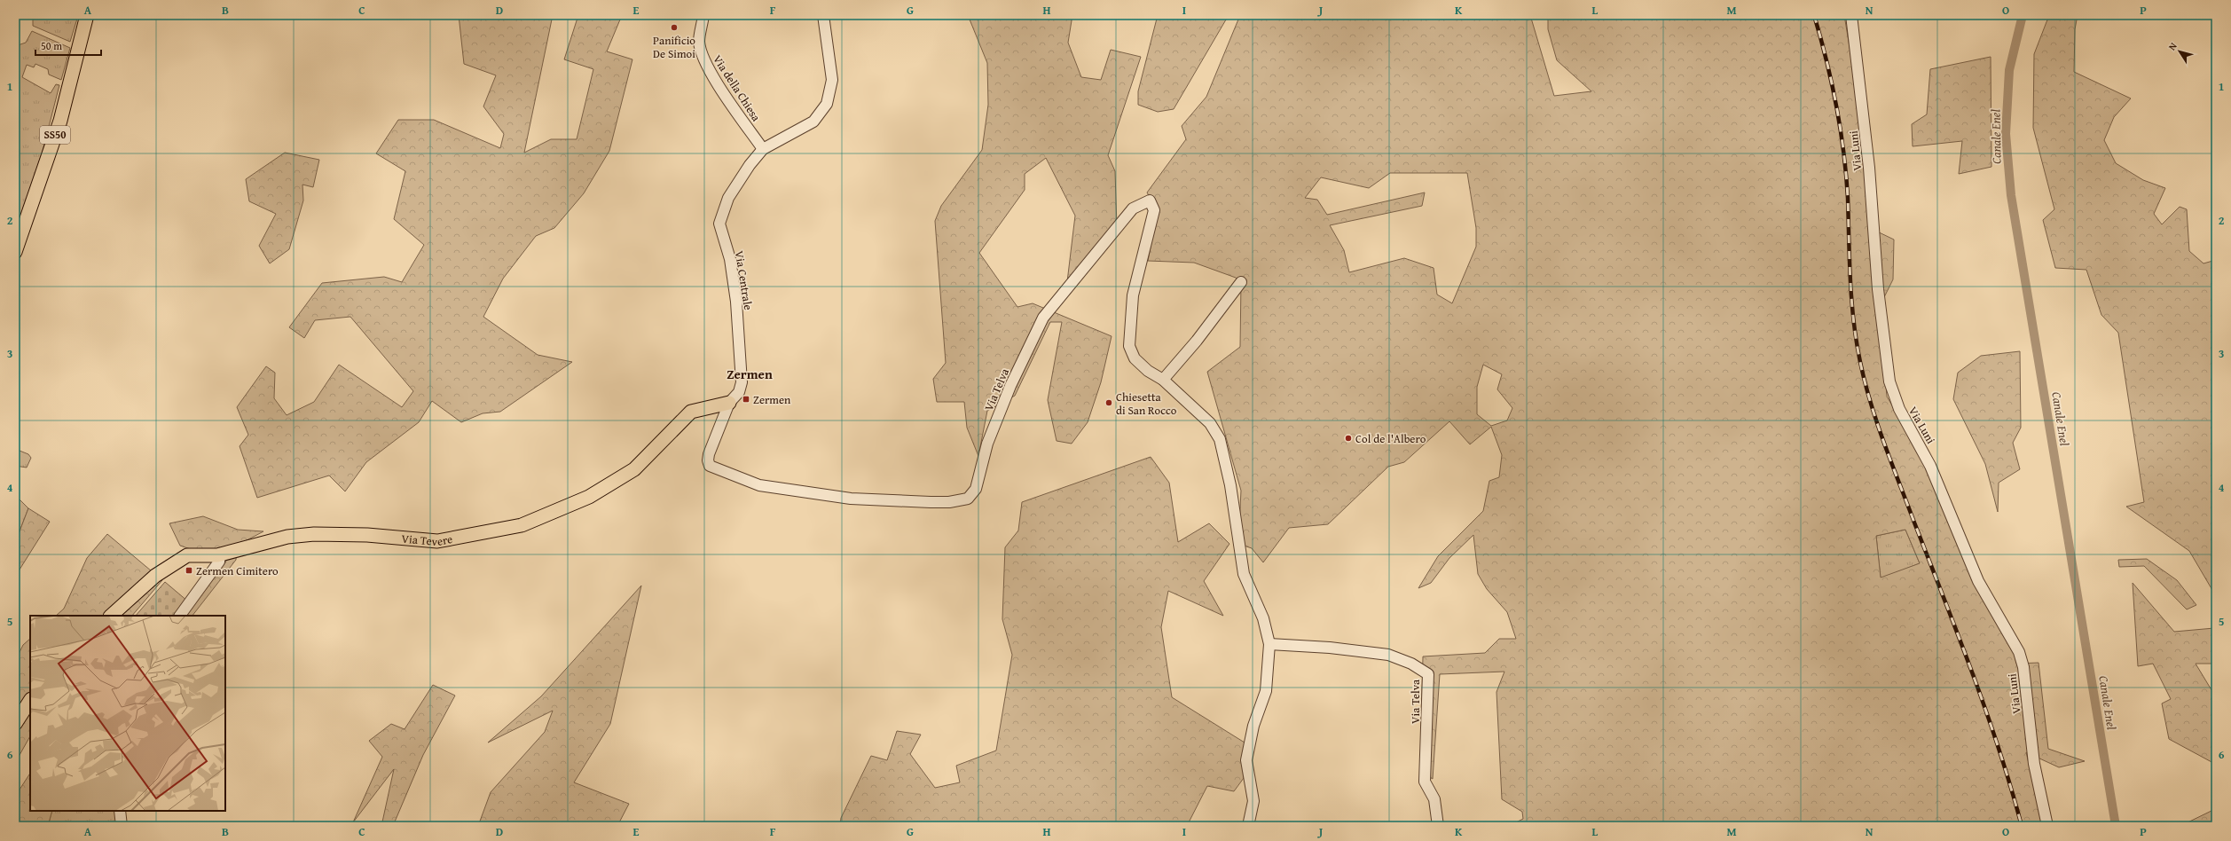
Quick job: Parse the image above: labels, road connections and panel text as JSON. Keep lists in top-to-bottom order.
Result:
{
  "streets": {
    "main road": ["SS50", "Via Tevere"],
    "street": [
      "Via della Chiesa",
      "Via Luni",
      "Via Centrale",
      "Via Telva"
    ]
  },
  "crossings": [
    ["Via della Chiesa", "Via Centrale"],
    ["Via Centrale", "Via Telva"],
    ["Via Centrale", "Via Tevere"],
    ["Via Telva", "Via Tevere"]
  ],
  "districts": ["Zermen"],
  "water": ["Canale Enel"],
  "places": {
    "other": ["Panificio De Simoi", "Chiesetta di San Rocco", "Col de l'Albero"],
    "transit": ["Zermen", "Zermen Cimitero"]
  },
  "scale_bar": "50 m",
  "north": "top left",
  "grid": {
    "columns": [
      "A",
      "B",
      "C",
      "D",
      "E",
      "F",
      "G",
      "H",
      "I",
      "J",
      "K",
      "L",
      "M",
      "N",
      "O",
      "P"
    ],
    "rows": [
      "1",
      "2",
      "3",
      "4",
      "5",
      "6"
    ]
  }
}
